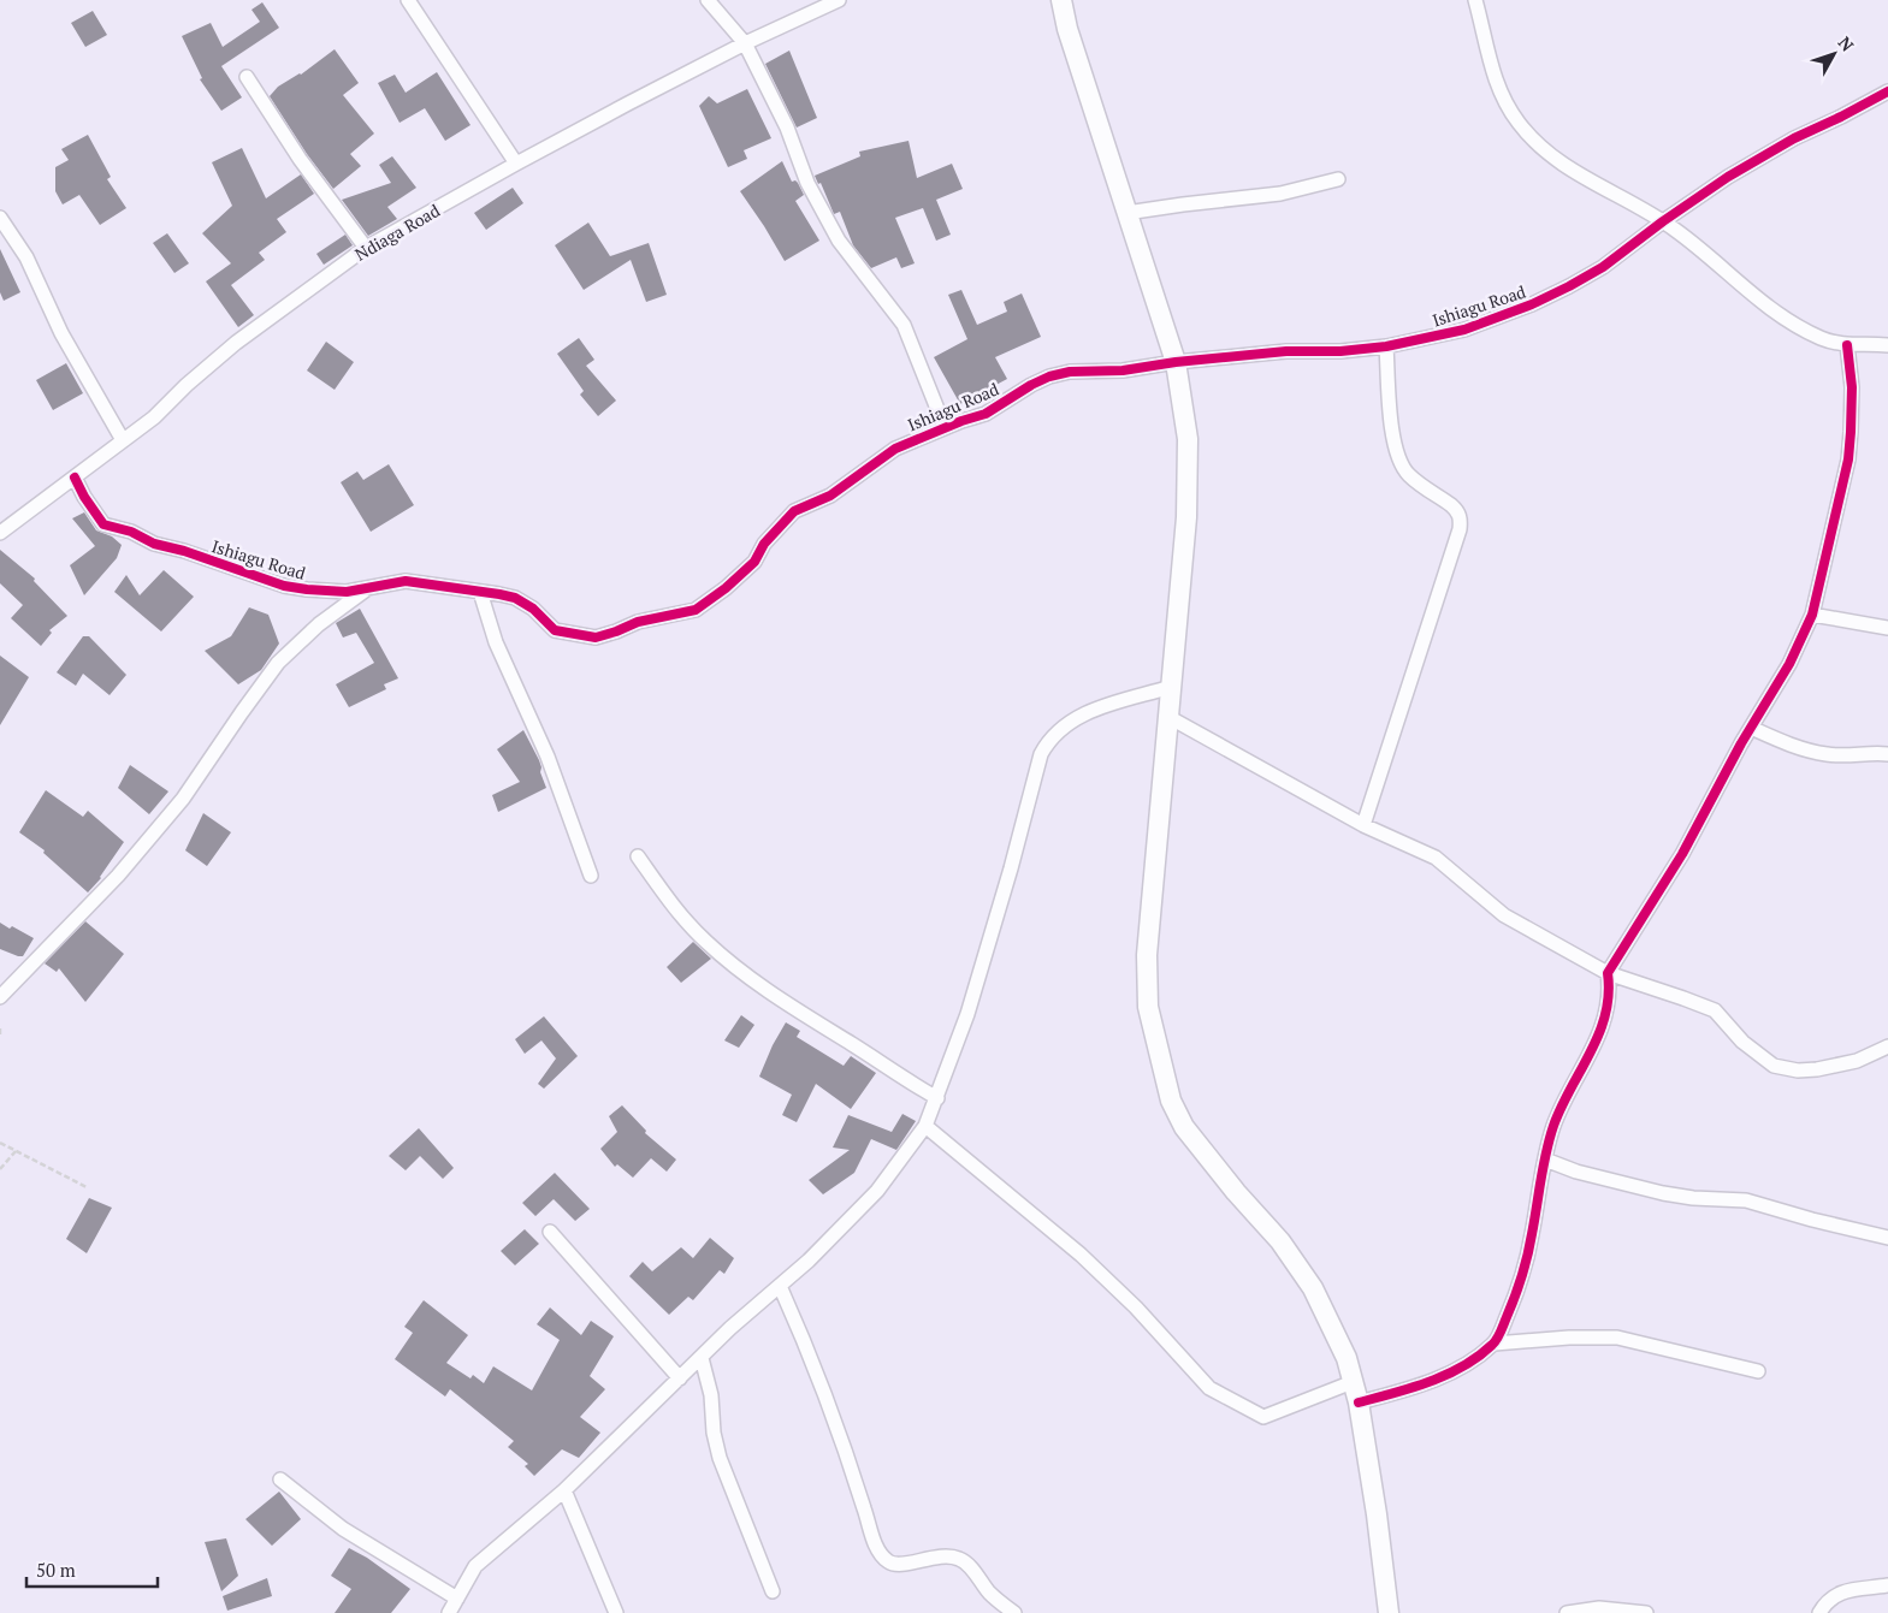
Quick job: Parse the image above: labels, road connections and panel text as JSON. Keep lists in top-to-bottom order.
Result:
{
  "streets": {
    "street": ["Ndiaga Road", "Ishiagu Road"]
  },
  "crossings": [
    ["Ndiaga Road", "Ishiagu Road"]
  ],
  "scale_bar": "50 m",
  "north": "top right"
}
